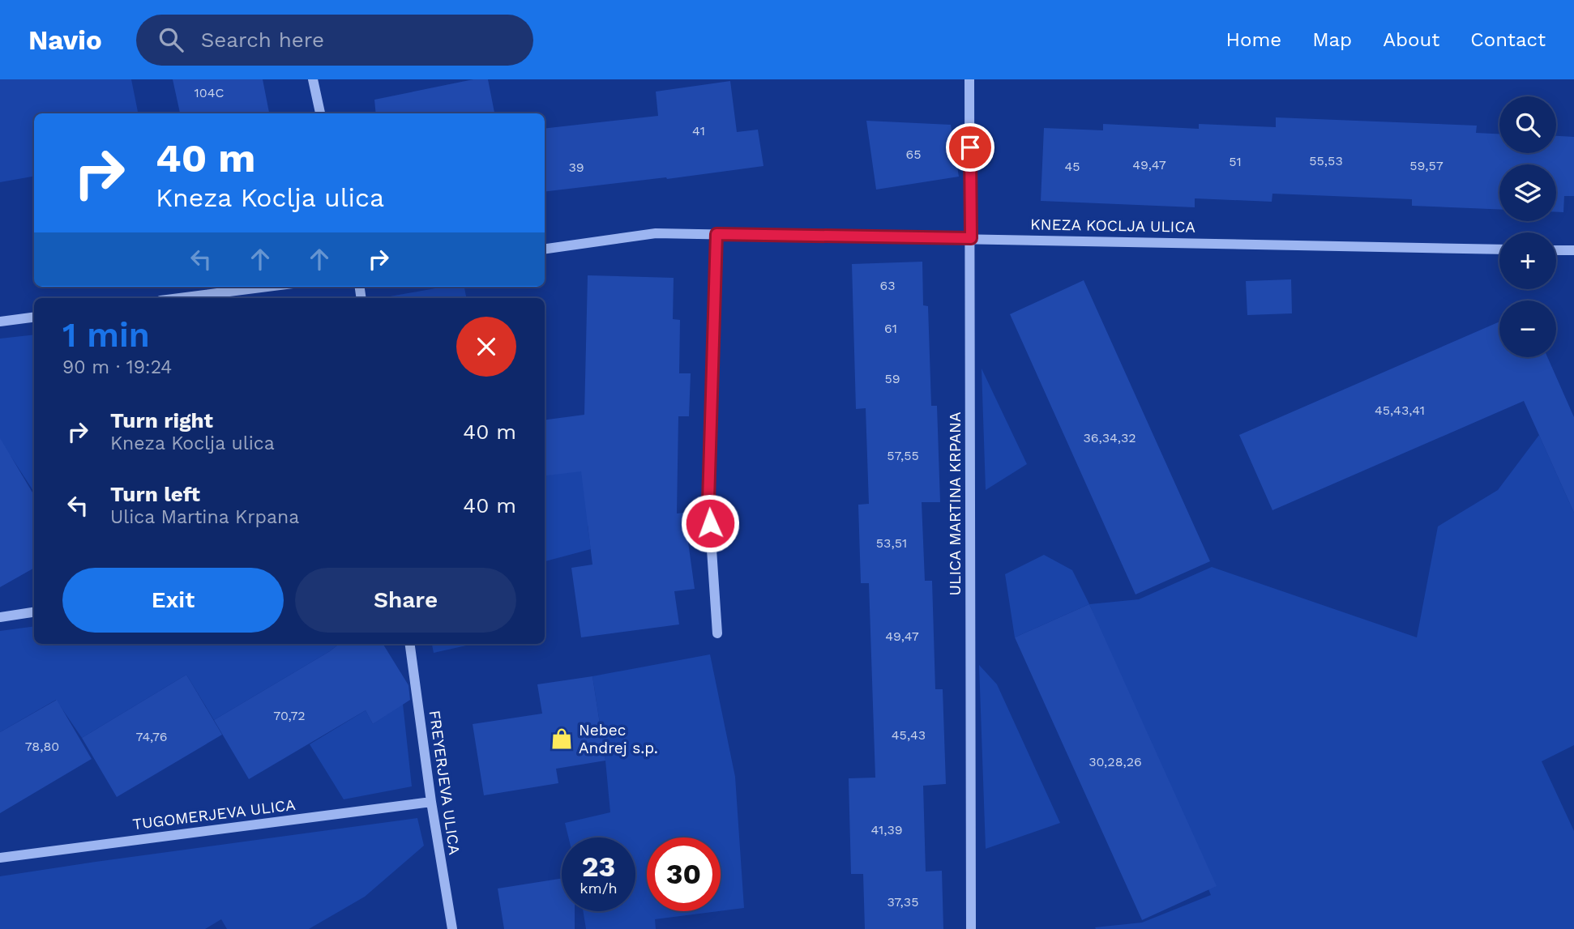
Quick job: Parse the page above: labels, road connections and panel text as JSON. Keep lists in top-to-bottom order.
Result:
{
  "streets": {
    "street": [
      "KNEZA KOCLJA ULICA",
      "ULICA MARTINA KRPANA",
      "FREYERJEVA ULICA",
      "TUGOMERJEVA ULICA"
    ]
  },
  "crossings": [
    ["KNEZA KOCLJA ULICA", "ULICA MARTINA KRPANA"],
    ["FREYERJEVA ULICA", "TUGOMERJEVA ULICA"]
  ],
  "places": {
    "shop": ["Nebec Andrej s.p."]
  },
  "house_numbers": [
    "104C",
    "41",
    "65",
    "55,53",
    "51",
    "49,47",
    "59,57",
    "45",
    "39",
    "63",
    "61",
    "59",
    "45,43,41",
    "36,34,32",
    "57,55",
    "53,51",
    "49,47",
    "70,72",
    "45,43",
    "74,76",
    "78,80",
    "30,28,26",
    "41,39",
    "37,35"
  ],
  "page": {
    "header": "Navio",
    "search": "Search here",
    "nav": [
      "Home",
      "Map",
      "About",
      "Contact"
    ],
    "map_buttons": ["+", "−"],
    "turn": ["40 m", "Kneza Koclja ulica"],
    "heading": ["1 min", "90 m · 19:24"],
    "list": [
      {
        "name": "Turn right",
        "note": "Kneza Koclja ulica",
        "value": "40 m"
      },
      {
        "name": "Turn left",
        "note": "Ulica Martina Krpana",
        "value": "40 m"
      }
    ],
    "buttons": ["Exit", "Share"],
    "speed": "23 km/h",
    "limit": "30"
  }
}
